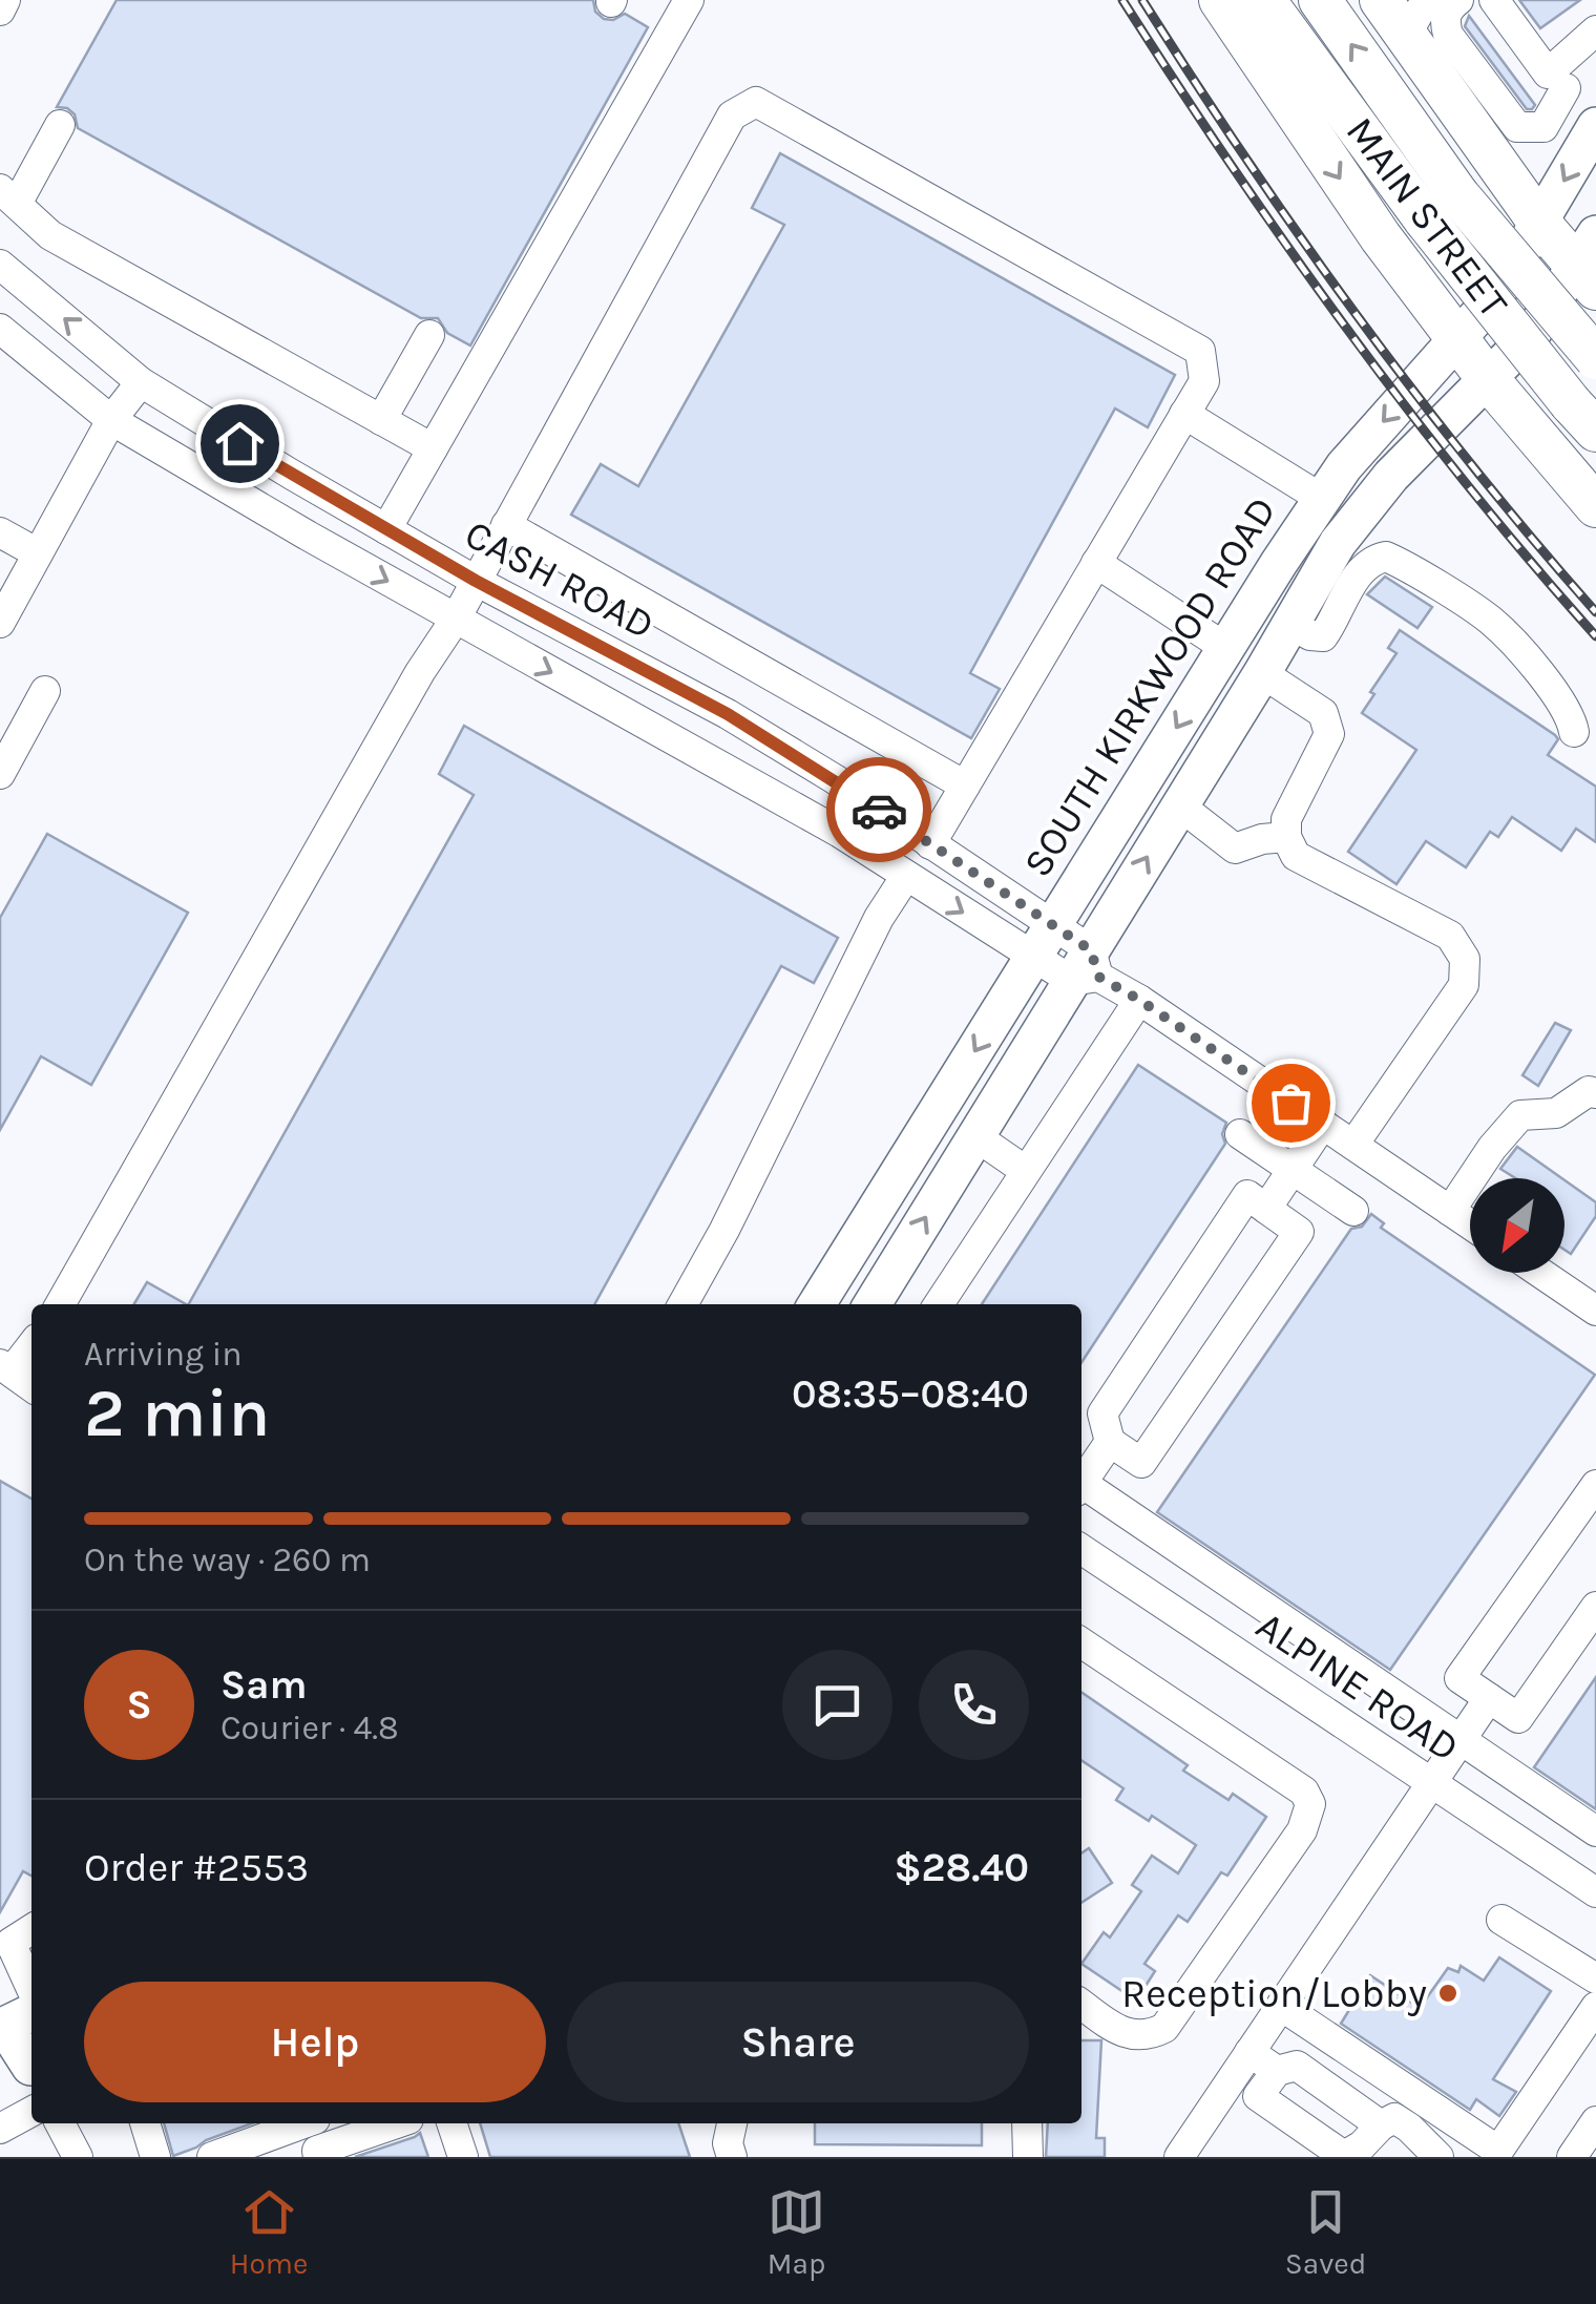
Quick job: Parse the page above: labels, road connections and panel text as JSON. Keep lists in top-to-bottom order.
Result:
{
  "streets": {
    "highway": ["MAIN STREET"],
    "main road": ["SOUTH KIRKWOOD ROAD"],
    "street": ["CASH ROAD", "ALPINE ROAD"]
  },
  "crossings": [
    ["CASH ROAD", "SOUTH KIRKWOOD ROAD"]
  ],
  "places": ["Reception/Lobby"],
  "north": "bottom left",
  "page": {
    "heading": ["2 min", "Arriving in", "08:35–08:40"],
    "panel": [
      "Sam",
      "Courier · 4.8",
      "Order #2553",
      "$28.40"
    ],
    "bar": "On the way · 260 m",
    "round": "S",
    "buttons": ["Help", "Share"],
    "tabs": ["Home", "Map", "Saved"]
  }
}
